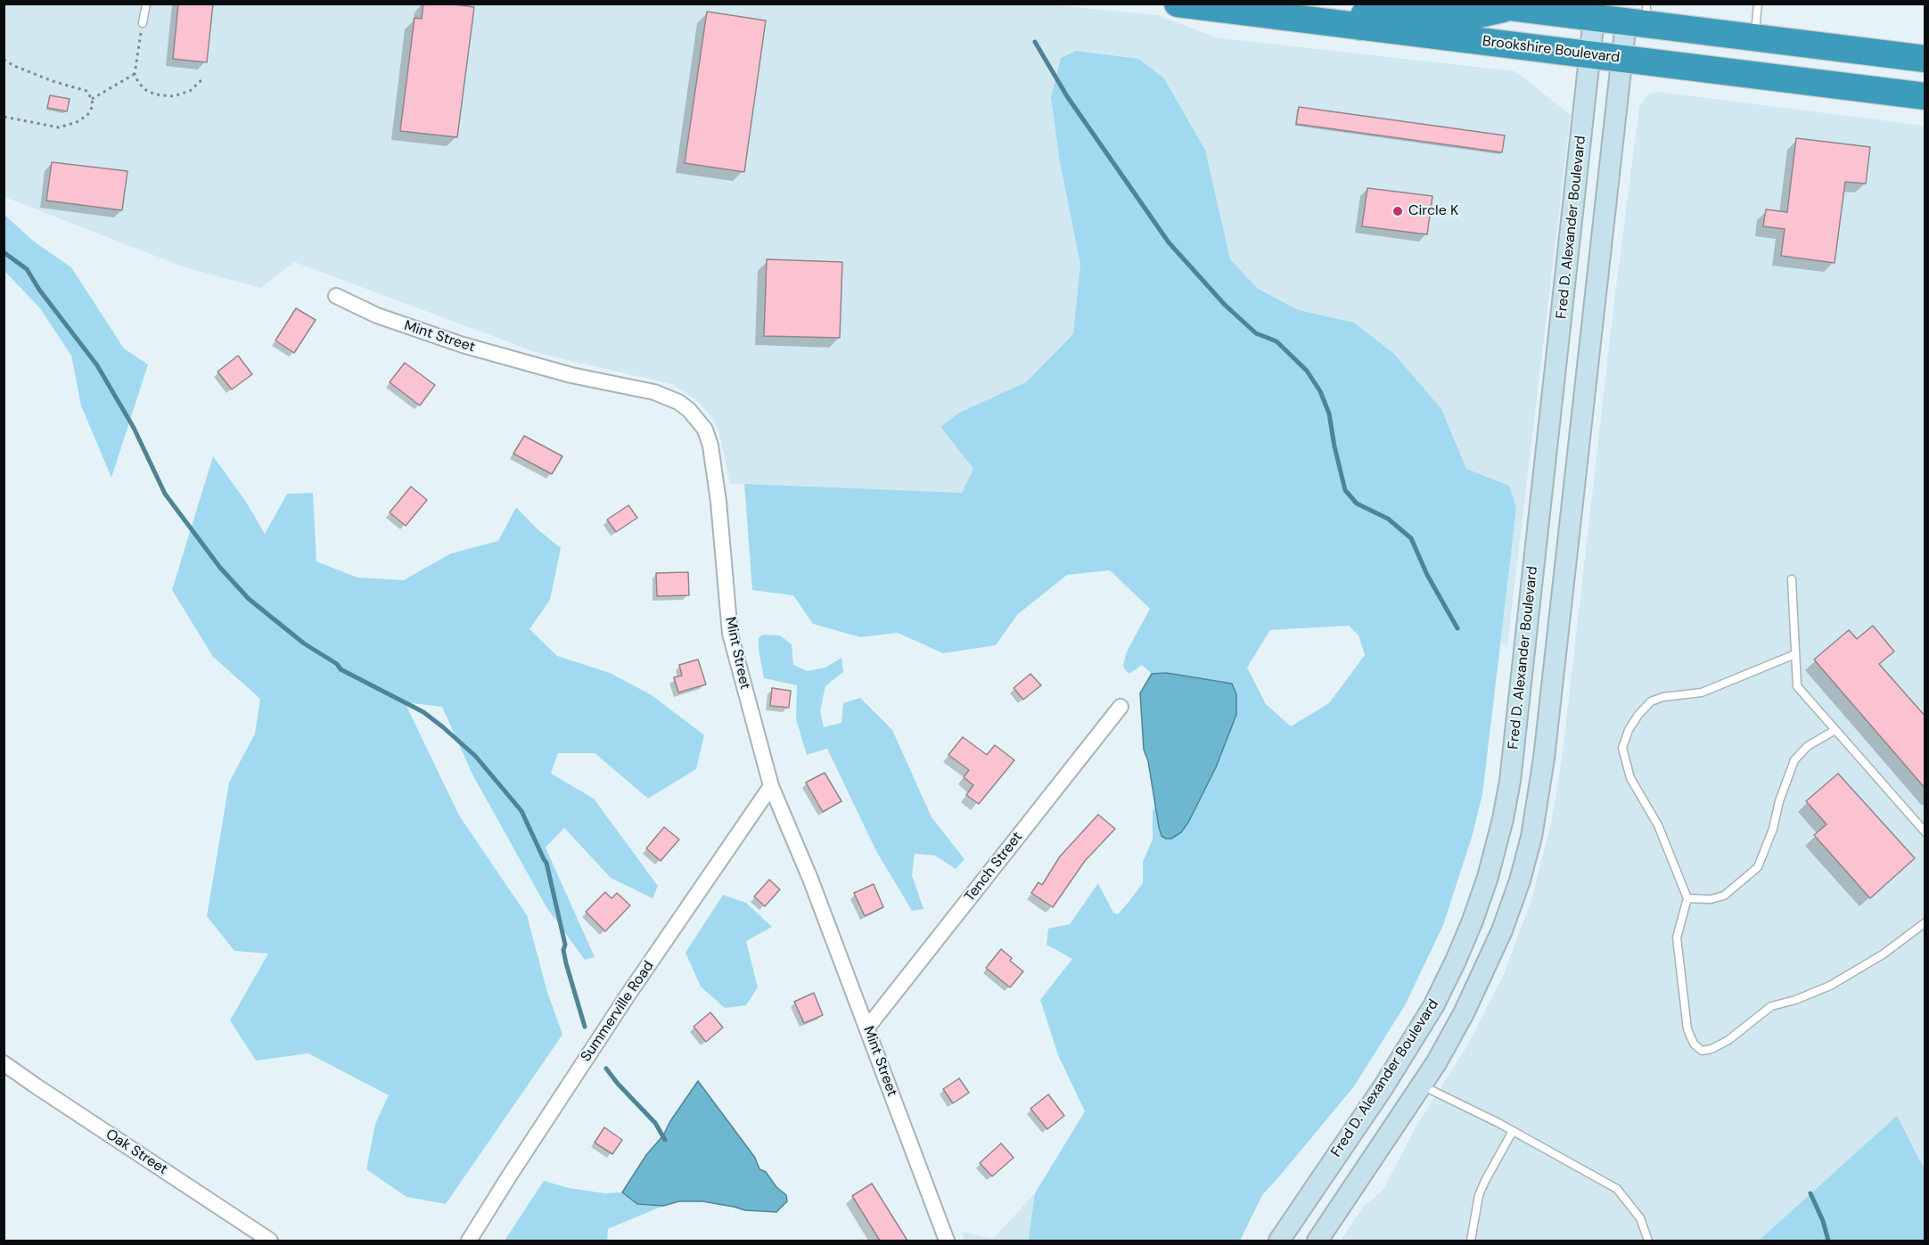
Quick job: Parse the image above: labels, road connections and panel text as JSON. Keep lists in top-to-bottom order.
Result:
{
  "streets": {
    "highway": ["Brookshire Boulevard"],
    "main road": ["Fred D. Alexander Boulevard"],
    "street": [
      "Mint Street",
      "Tench Street",
      "Summerville Road",
      "Oak Street"
    ]
  },
  "crossings": [
    ["Brookshire Boulevard", "Fred D. Alexander Boulevard"],
    ["Mint Street", "Tench Street"],
    ["Mint Street", "Summerville Road"]
  ],
  "places": ["Circle K"]
}
